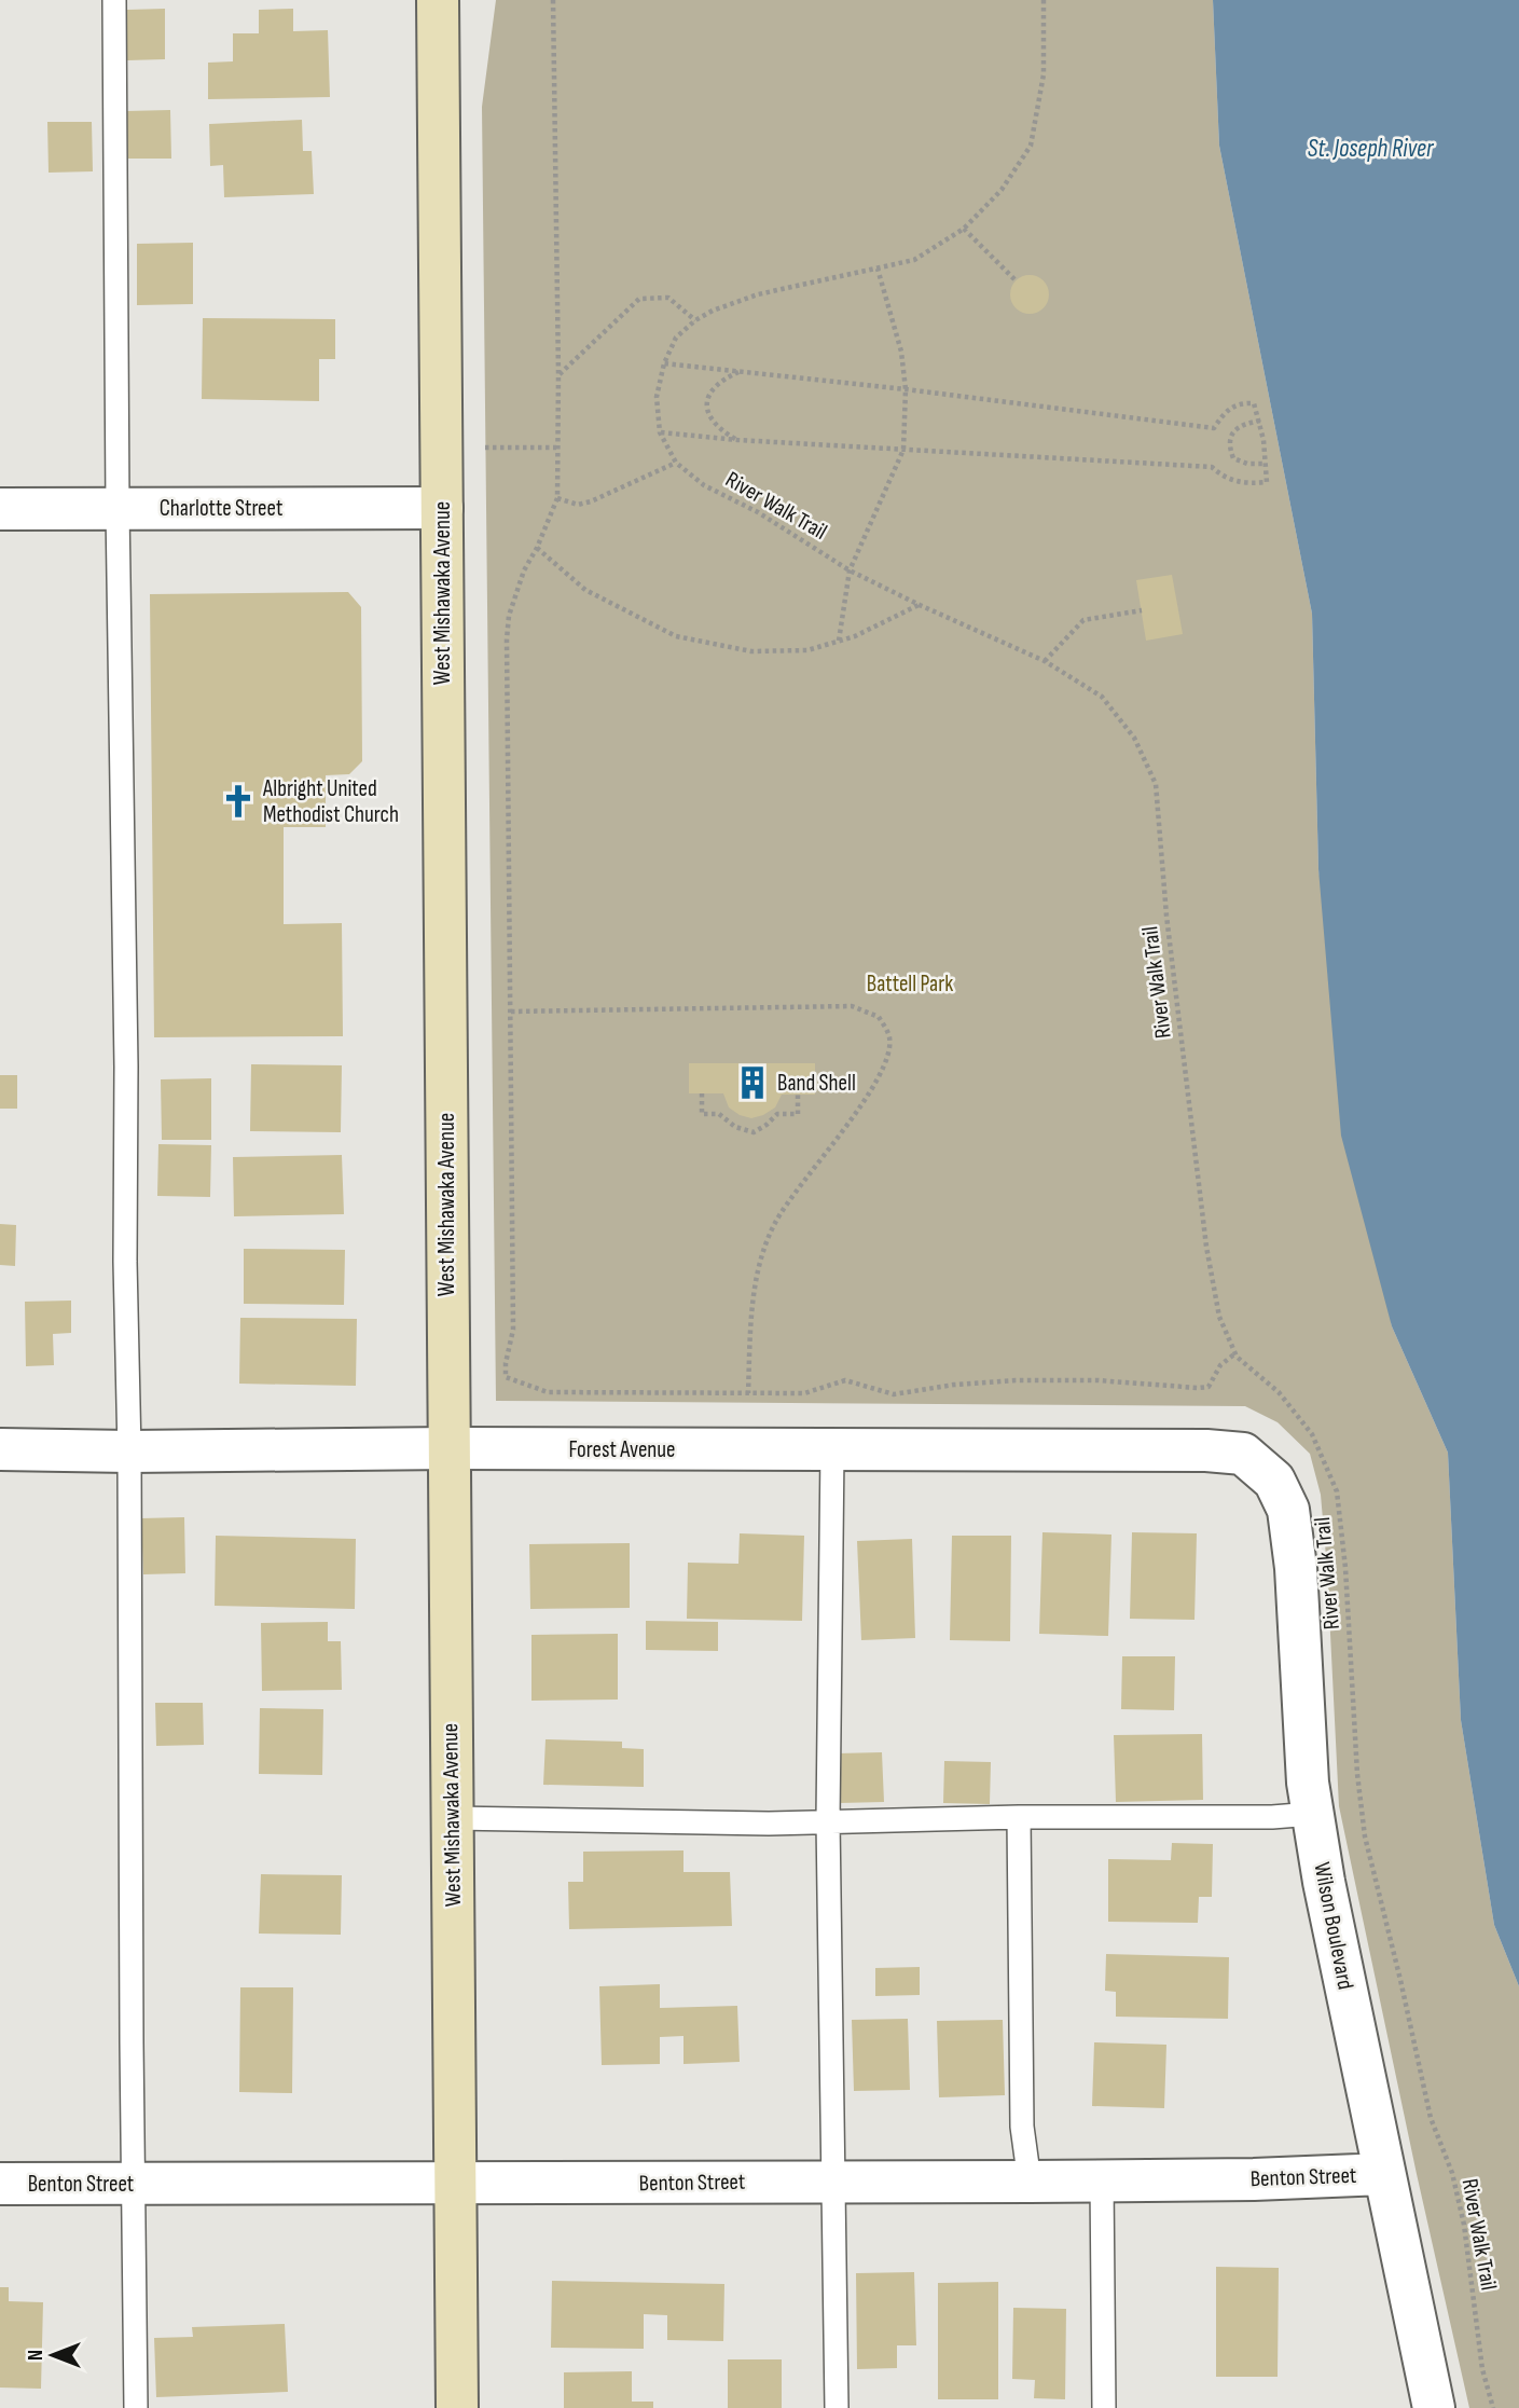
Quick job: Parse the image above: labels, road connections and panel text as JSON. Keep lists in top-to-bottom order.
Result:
{
  "streets": {
    "main road": ["West Mishawaka Avenue"],
    "street": [
      "Charlotte Street",
      "Forest Avenue",
      "Wilson Boulevard",
      "Benton Street"
    ],
    "path": ["River Walk Trail"]
  },
  "crossings": [
    ["Charlotte Street", "West Mishawaka Avenue"],
    ["West Mishawaka Avenue", "Forest Avenue"],
    ["West Mishawaka Avenue", "Benton Street"],
    ["Forest Avenue", "Wilson Boulevard"],
    ["Wilson Boulevard", "Benton Street"]
  ],
  "water": ["St. Joseph River"],
  "parks": ["Battell Park"],
  "places": {
    "church": ["Albright United Methodist Church"],
    "building": ["Band Shell"]
  },
  "north": "left"
}
